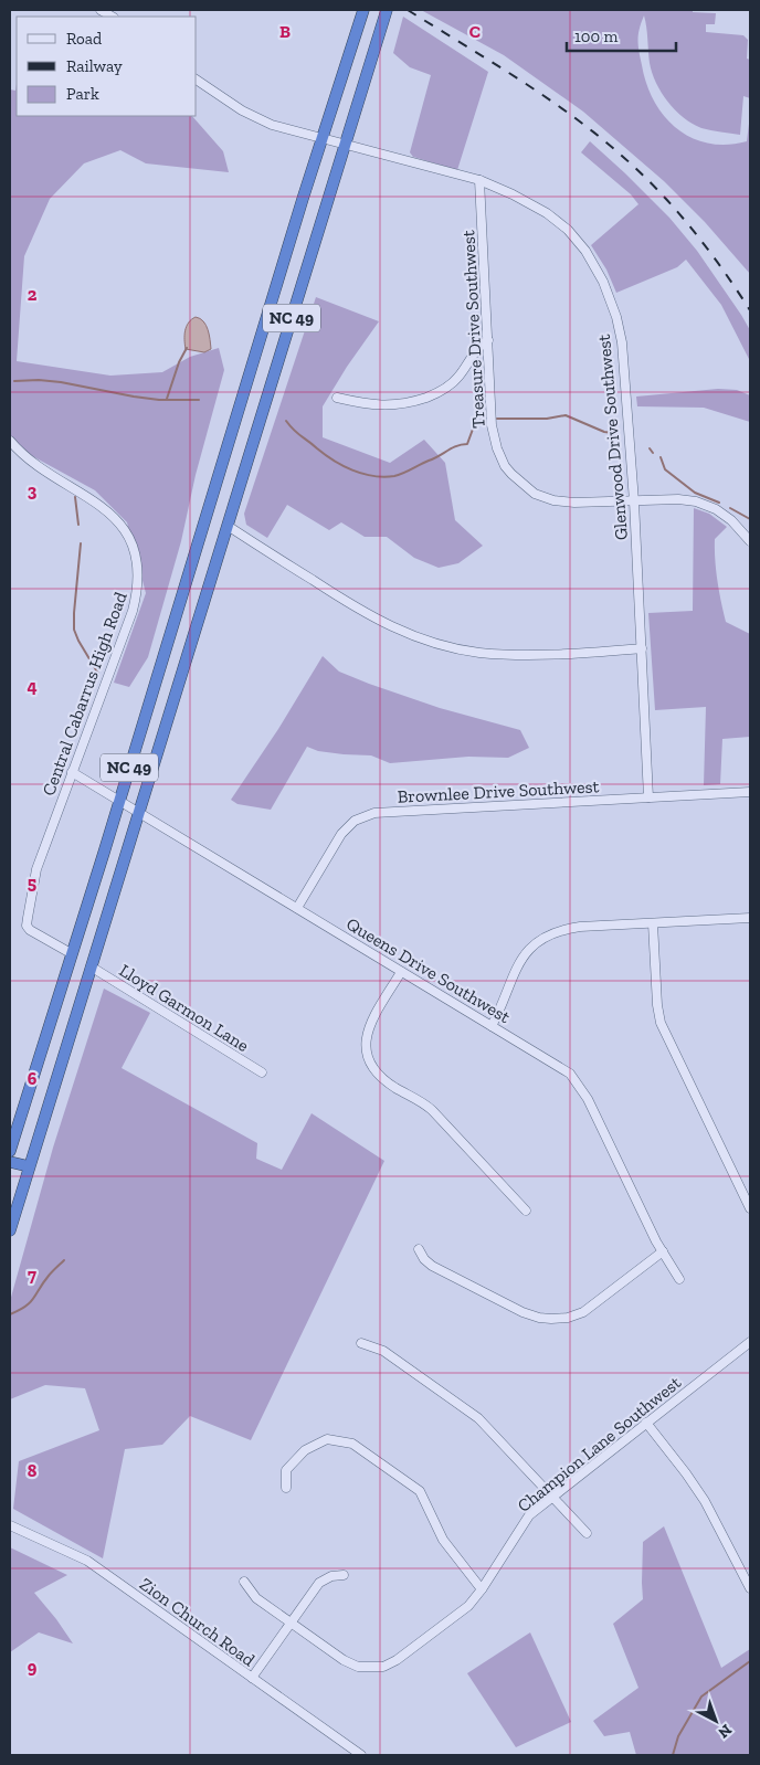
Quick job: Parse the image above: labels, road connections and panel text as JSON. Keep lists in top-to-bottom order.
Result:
{
  "streets": {
    "highway": ["NC 49"],
    "street": [
      "Treasure Drive Southwest",
      "Glenwood Drive Southwest",
      "Central Cabarrus High Road",
      "Brownlee Drive Southwest",
      "Queens Drive Southwest",
      "Lloyd Garmon Lane",
      "Champion Lane Southwest",
      "Zion Church Road"
    ]
  },
  "crossings": [
    ["NC 49", "Glenwood Drive Southwest"],
    ["NC 49", "Central Cabarrus High Road"],
    ["NC 49", "Queens Drive Southwest"],
    ["NC 49", "Lloyd Garmon Lane"],
    ["Treasure Drive Southwest", "Glenwood Drive Southwest"],
    ["Glenwood Drive Southwest", "Brownlee Drive Southwest"],
    ["Central Cabarrus High Road", "Queens Drive Southwest"],
    ["Brownlee Drive Southwest", "Queens Drive Southwest"]
  ],
  "legend": ["Road", "Railway", "Park"],
  "scale_bar": "100 m",
  "north": "bottom right",
  "grid": {
    "columns": ["B", "C"],
    "rows": [
      "2",
      "3",
      "4",
      "5",
      "6",
      "7",
      "8",
      "9"
    ]
  }
}
